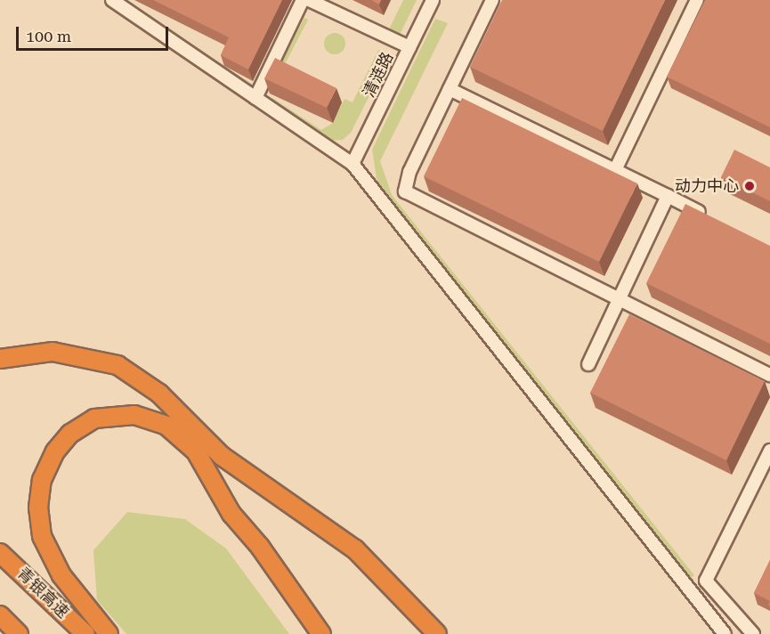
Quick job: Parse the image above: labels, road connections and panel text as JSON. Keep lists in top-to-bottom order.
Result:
{
  "streets": {
    "highway": ["青银高速"],
    "street": ["清涟路"]
  },
  "places": ["动力中心"],
  "scale_bar": "100 m"
}
